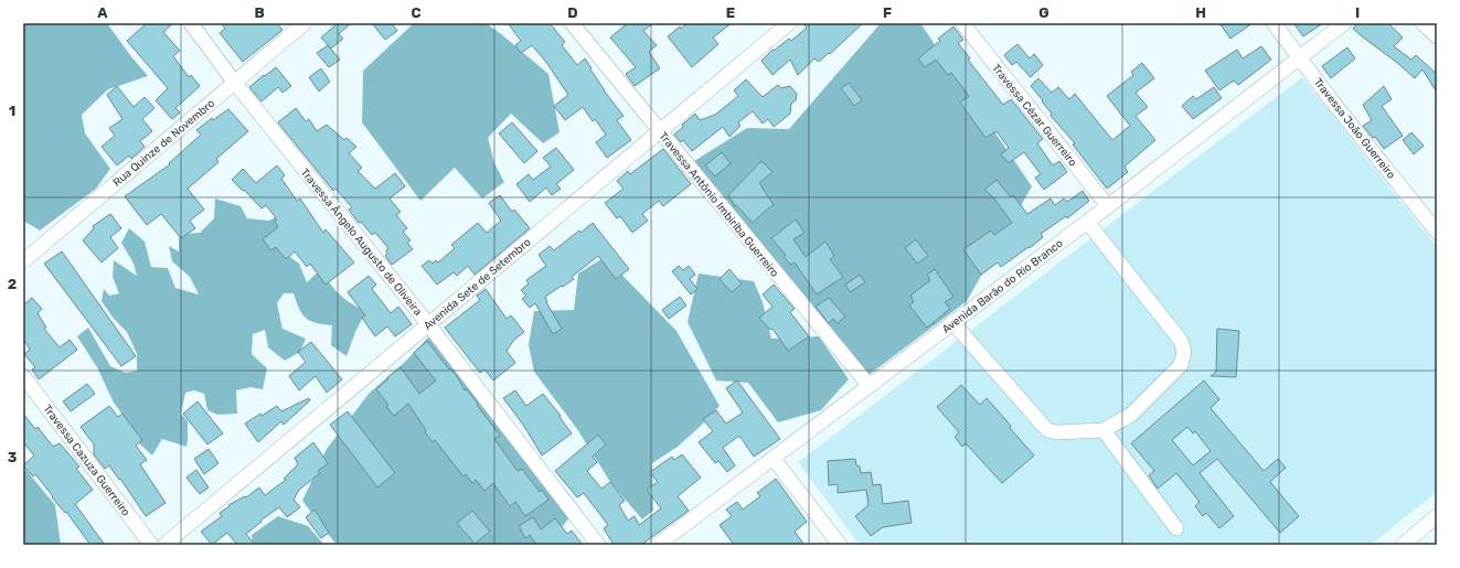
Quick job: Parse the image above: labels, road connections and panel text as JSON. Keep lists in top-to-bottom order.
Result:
{
  "streets": {
    "street": [
      "Travessa Cézar Guerreiro",
      "Travessa João Guerreiro",
      "Rua Quinze de Novembro",
      "Travessa Antônio Imbiriba Guerreiro",
      "Travessa Ângelo Augusto de Oliveira",
      "Avenida Sete de Setembro",
      "Avenida Barão do Rio Branco",
      "Travessa Cazuza Guerreiro"
    ]
  },
  "crossings": [
    ["Travessa Cézar Guerreiro", "Avenida Barão do Rio Branco"],
    ["Travessa João Guerreiro", "Avenida Barão do Rio Branco"],
    ["Rua Quinze de Novembro", "Travessa Ângelo Augusto de Oliveira"],
    ["Travessa Antônio Imbiriba Guerreiro", "Avenida Sete de Setembro"],
    ["Travessa Antônio Imbiriba Guerreiro", "Avenida Barão do Rio Branco"],
    ["Travessa Ângelo Augusto de Oliveira", "Avenida Sete de Setembro"]
  ],
  "grid": {
    "columns": [
      "A",
      "B",
      "C",
      "D",
      "E",
      "F",
      "G",
      "H",
      "I"
    ],
    "rows": ["1", "2", "3"]
  }
}
